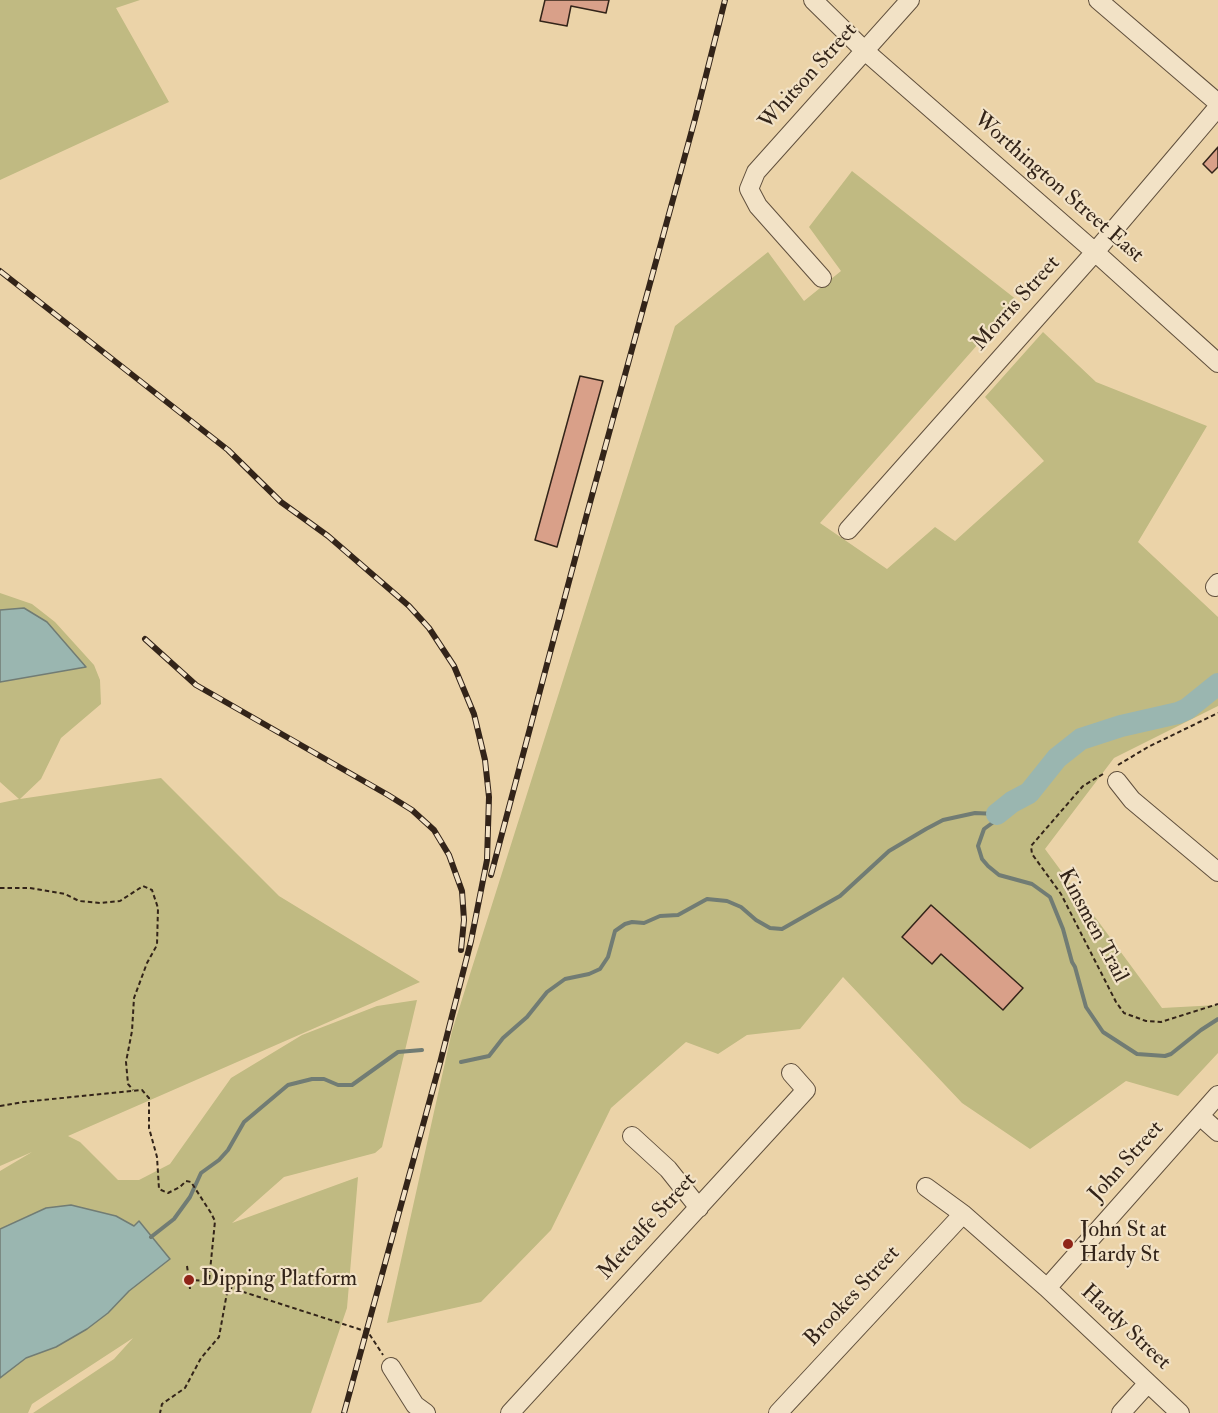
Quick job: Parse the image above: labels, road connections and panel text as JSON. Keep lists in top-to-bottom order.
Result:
{
  "streets": {
    "street": [
      "Whitson Street",
      "Worthington Street East",
      "Morris Street",
      "John Street",
      "Metcalfe Street",
      "Brookes Street",
      "Hardy Street"
    ],
    "path": ["Kinsmen Trail"]
  },
  "crossings": [
    ["Whitson Street", "Worthington Street East"],
    ["Worthington Street East", "Morris Street"],
    ["John Street", "Hardy Street"],
    ["Brookes Street", "Hardy Street"]
  ],
  "places": ["John St at Hardy St", "Dipping Platform"]
}
